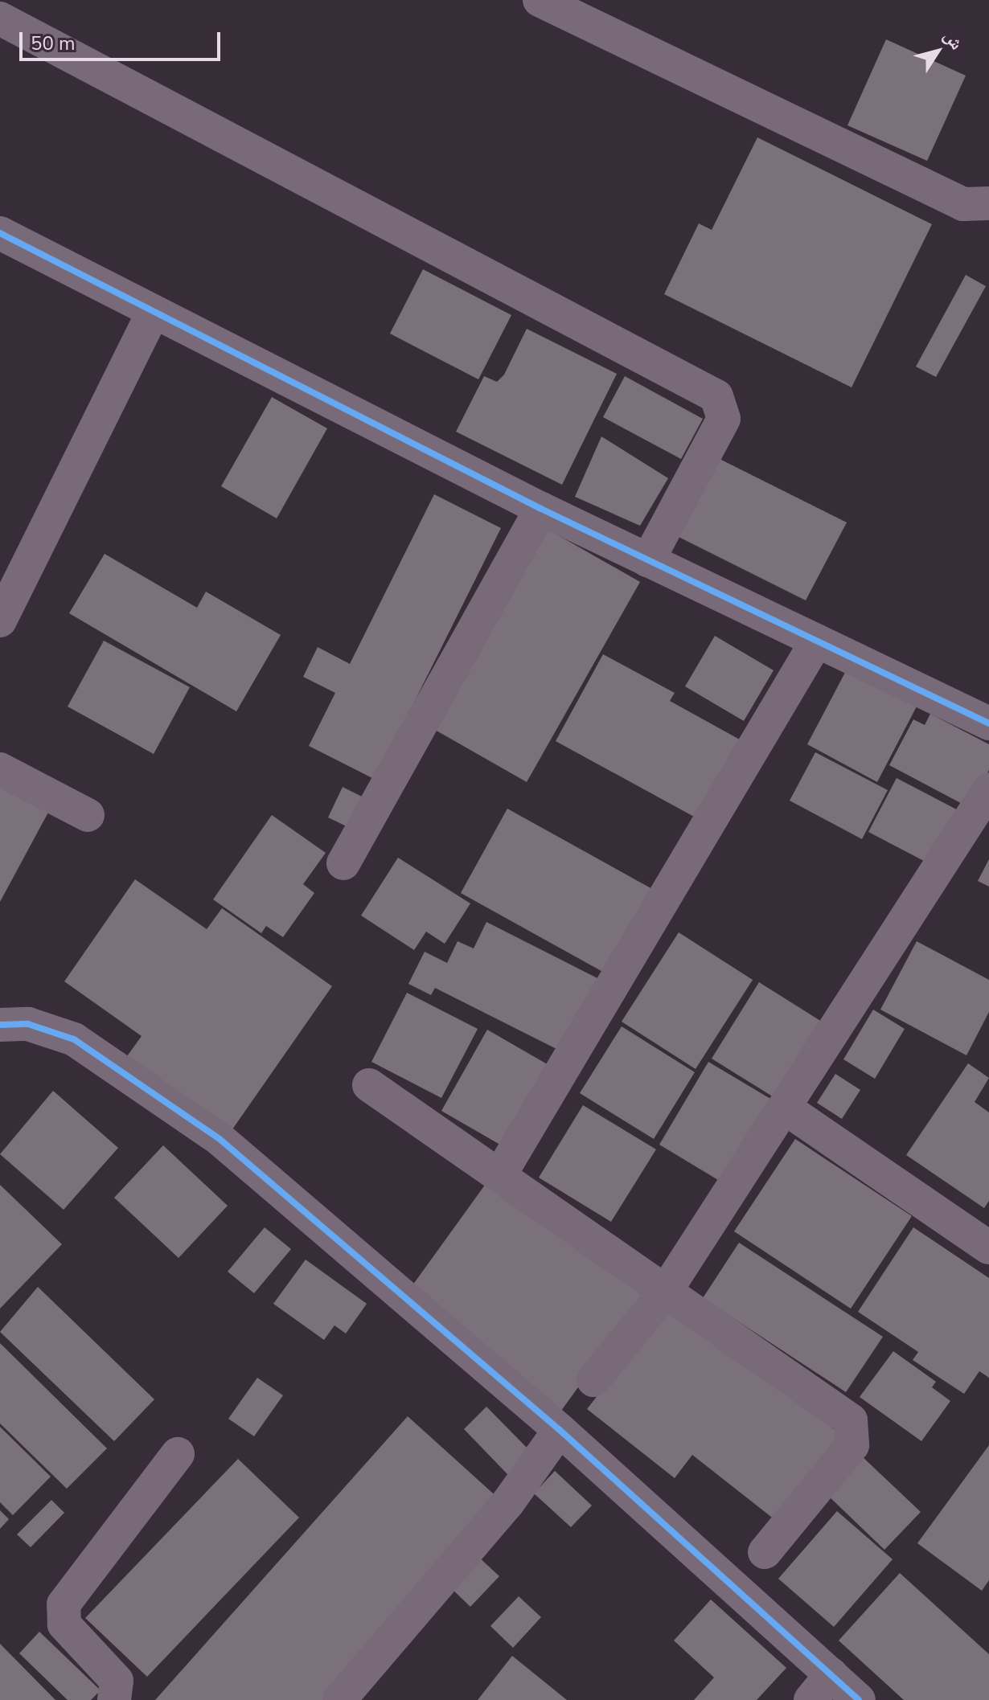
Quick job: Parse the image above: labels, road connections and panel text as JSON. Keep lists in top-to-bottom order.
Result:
{
  "scale_bar": "50 m",
  "north": "top right"
}
